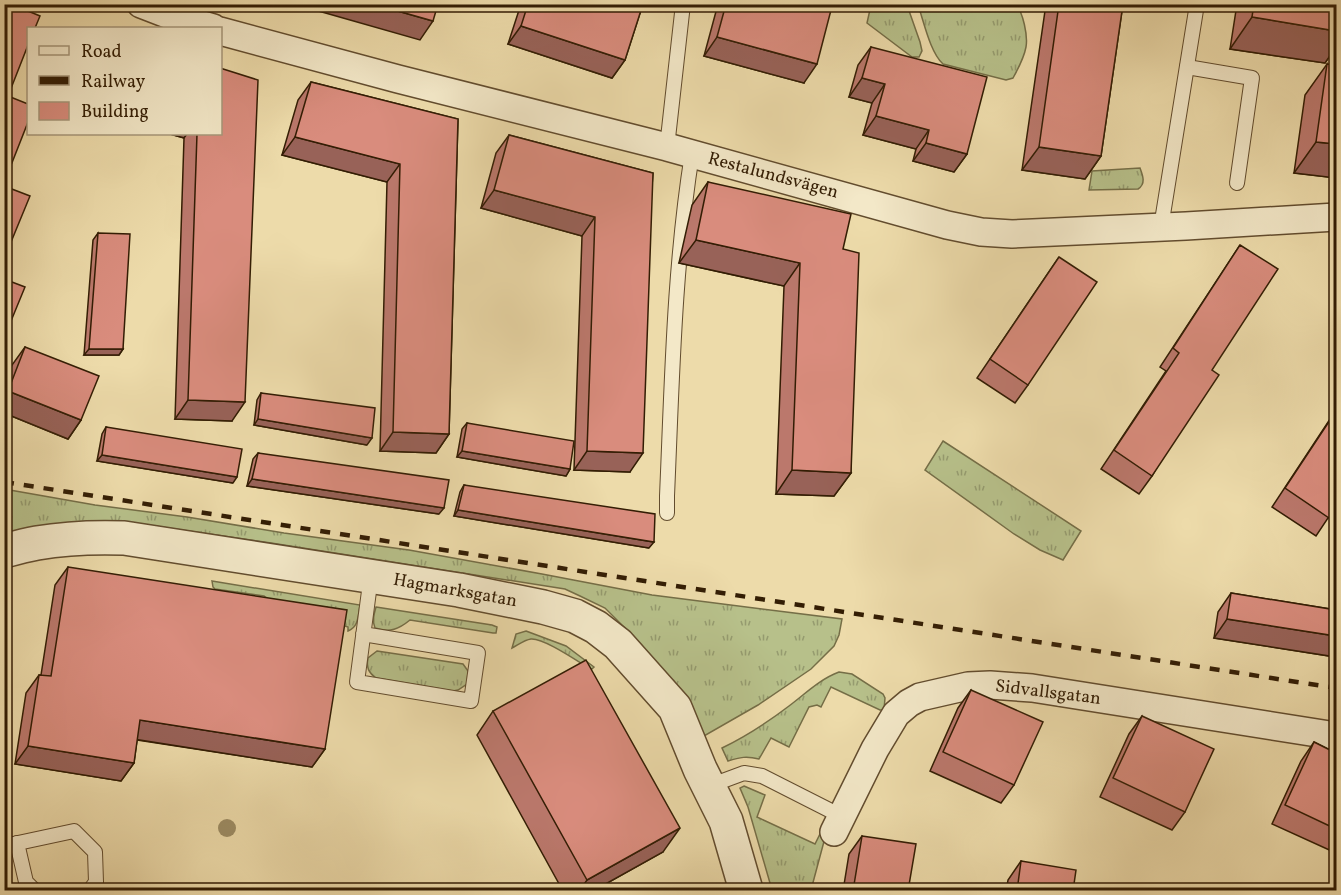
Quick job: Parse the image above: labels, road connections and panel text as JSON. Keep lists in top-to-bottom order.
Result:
{
  "streets": {
    "street": ["Restalundsvägen", "Hagmarksgatan", "Sidvallsgatan"]
  },
  "legend": ["Road", "Railway", "Building"]
}
